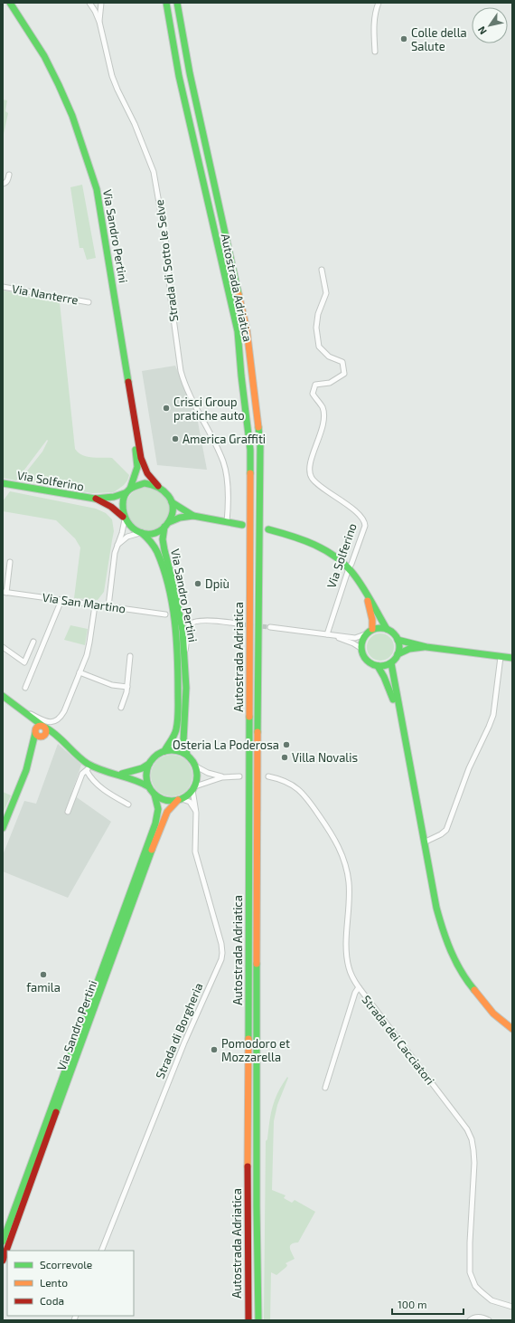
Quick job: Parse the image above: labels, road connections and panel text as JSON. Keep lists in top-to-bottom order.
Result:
{
  "streets": {
    "main road": ["Via Sandro Pertini", "Autostrada Adriatica", "Via Solferino"],
    "street": [
      "Strada di Sotto le Selve",
      "Via Nanterre",
      "Via San Martino",
      "Strada di Borgheria",
      "Strada dei Cacciatori"
    ]
  },
  "crossings": [
    ["Via Sandro Pertini", "Via Solferino"],
    ["Via Sandro Pertini", "Strada di Borgheria"]
  ],
  "places": [
    "Colle della Salute",
    "Crisci Group pratiche auto",
    "America Graffiti",
    "Dpiù",
    "Osteria La Poderosa",
    "Villa Novalis",
    "famila",
    "Pomodoro et Mozzarella"
  ],
  "legend": ["Scorrevole", "Lento", "Coda"],
  "scale_bar": "100 m",
  "north": "bottom left"
}
